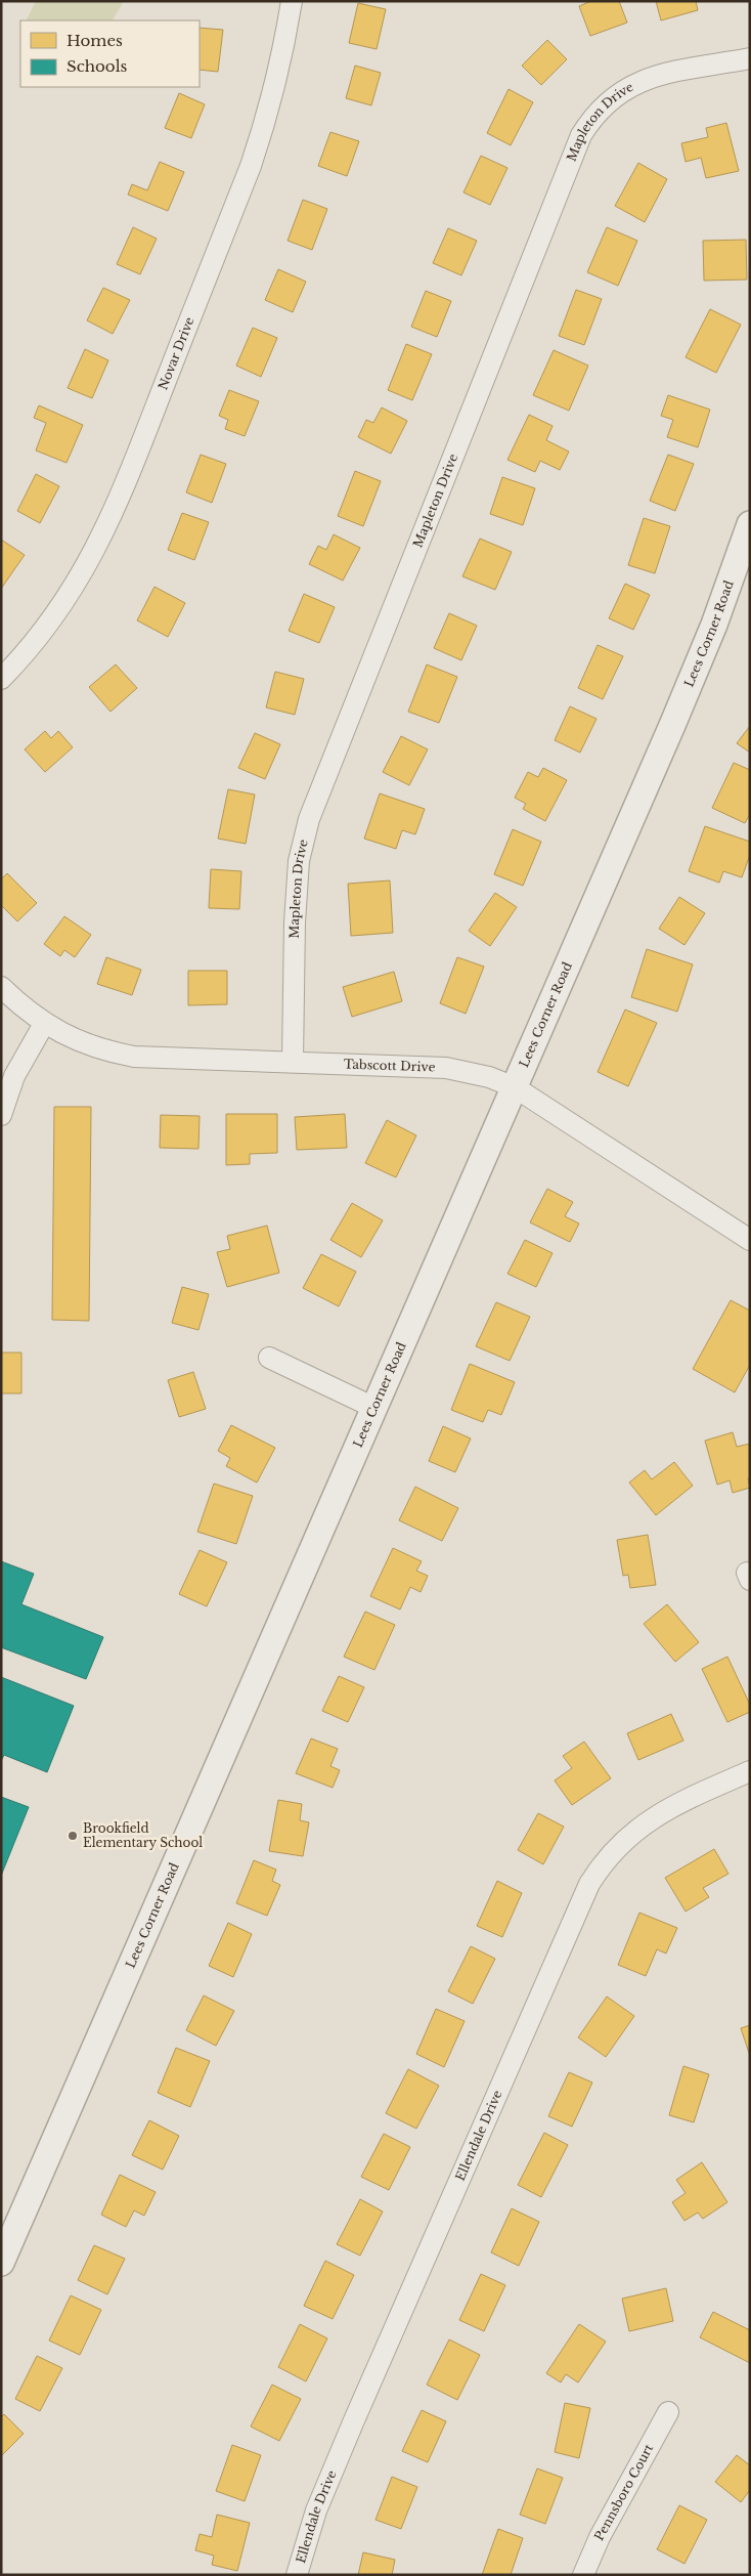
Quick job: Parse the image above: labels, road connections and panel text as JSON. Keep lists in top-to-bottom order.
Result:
{
  "streets": {
    "street": [
      "Mapleton Drive",
      "Novar Drive",
      "Lees Corner Road",
      "Tabscott Drive",
      "Ellendale Drive",
      "Pennsboro Court"
    ]
  },
  "crossings": [
    ["Mapleton Drive", "Tabscott Drive"],
    ["Lees Corner Road", "Tabscott Drive"]
  ],
  "places": ["Brookfield Elementary School"],
  "legend": ["Homes", "Schools"]
}
